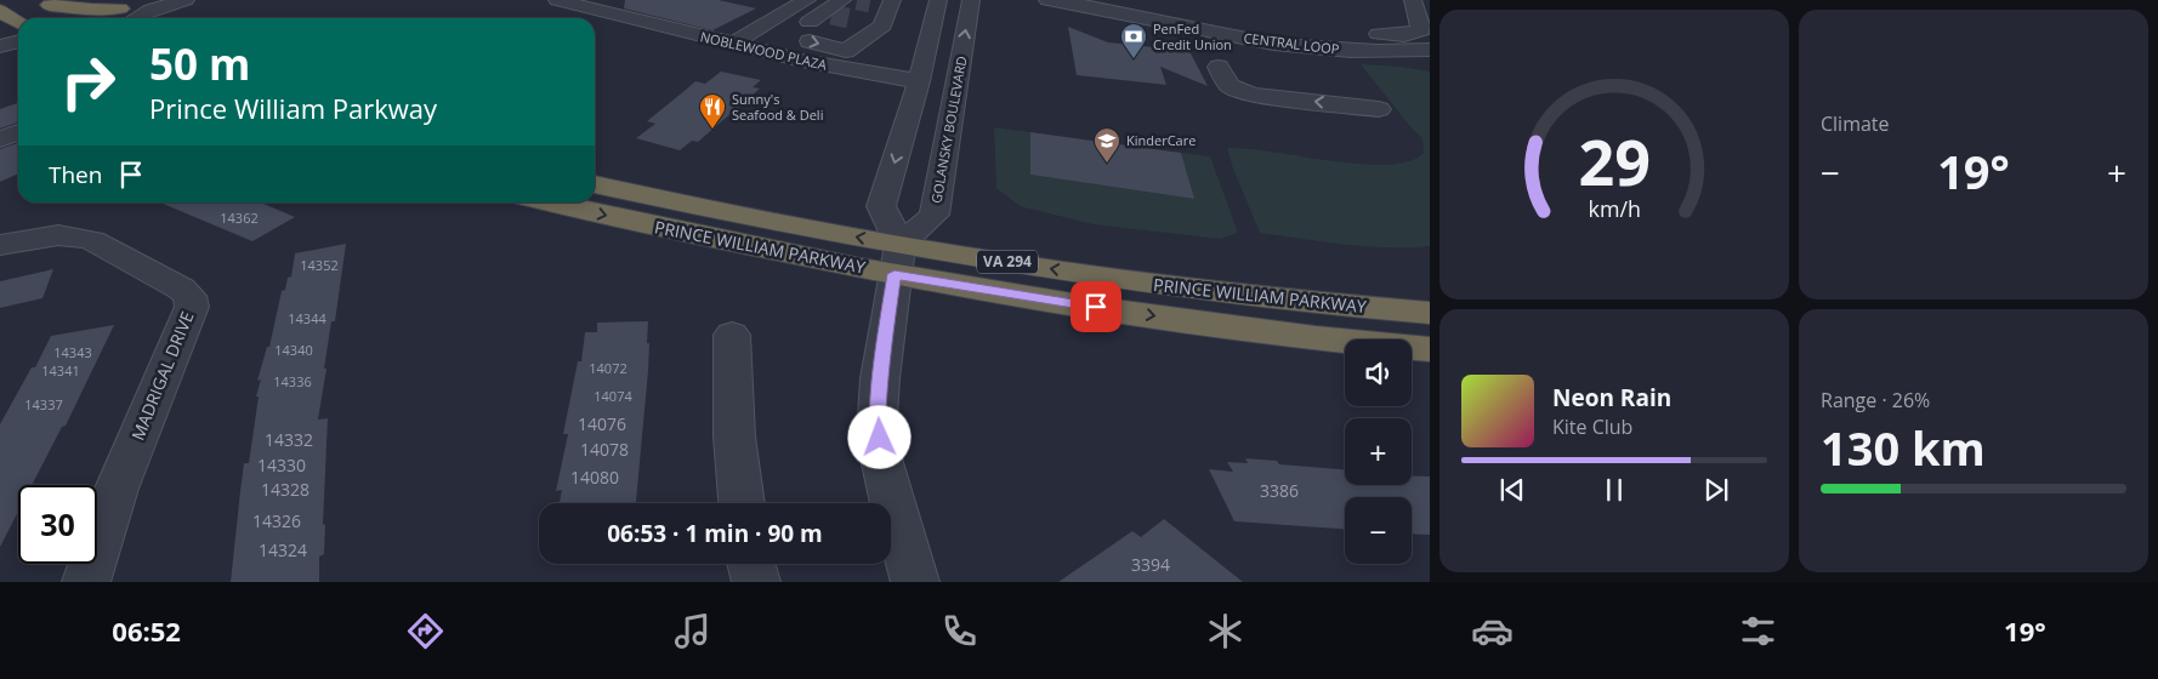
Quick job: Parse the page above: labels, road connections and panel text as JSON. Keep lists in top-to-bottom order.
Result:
{
  "streets": {
    "highway": ["PRINCE WILLIAM PARKWAY", "VA 294"],
    "street": [
      "CENTRAL LOOP",
      "NOBLEWOOD PLAZA",
      "GOLANSKY BOULEVARD",
      "MADRIGAL DRIVE"
    ]
  },
  "crossings": [
    ["GOLANSKY BOULEVARD", "PRINCE WILLIAM PARKWAY"]
  ],
  "places": {
    "bank": ["PenFed Credit Union"],
    "restaurant": ["Sunny's Seafood & Deli"],
    "school or university": ["KinderCare"]
  },
  "house_numbers": [
    "14362",
    "14352",
    "14344",
    "14340",
    "14343",
    "14072",
    "14341",
    "14336",
    "14074",
    "14337",
    "14076",
    "14332",
    "14078",
    "14330",
    "14080",
    "14328",
    "3386",
    "14326",
    "14324",
    "3394"
  ],
  "page": {
    "tile": [
      "Climate",
      ["Range · 26%", "130 km"]
    ],
    "turn": ["50 m", "Prince William Parkway"],
    "then": "Then",
    "heat": ["−", "19°", "+"],
    "map_buttons": ["+", "−"],
    "song": ["Neon Rain", "Kite Club"],
    "limit": "30",
    "trip": "06:53 · 1 min · 90 m",
    "tabs": ["06:52", "19°"],
    "gauge": ["29", "km/h"]
  }
}
